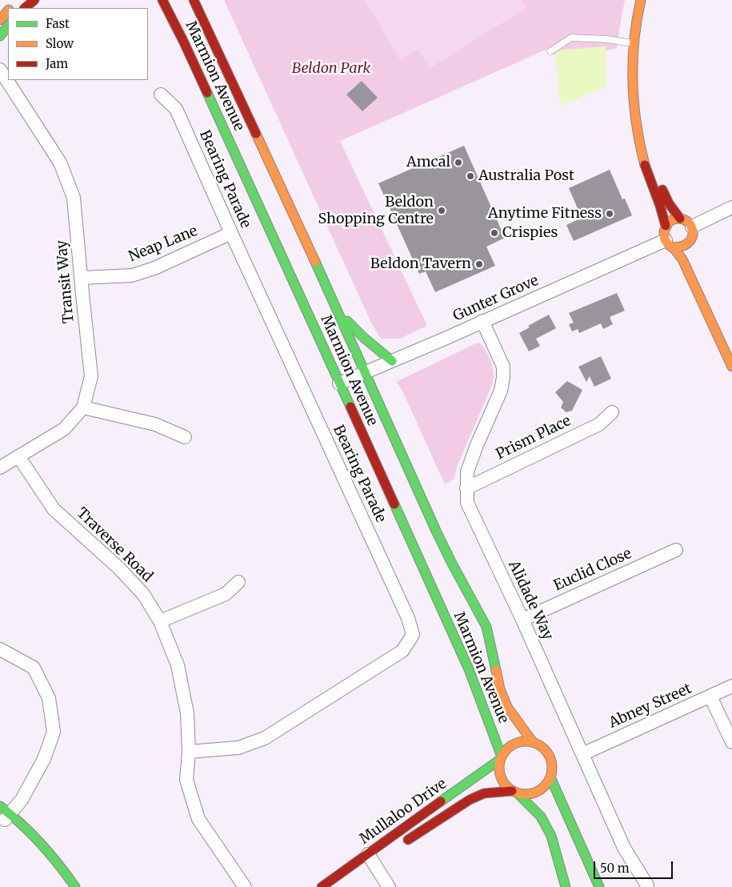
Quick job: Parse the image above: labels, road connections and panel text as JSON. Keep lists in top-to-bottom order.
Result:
{
  "streets": {
    "main road": ["Marmion Avenue", "Mullaloo Drive"],
    "street": [
      "Bearing Parade",
      "Neap Lane",
      "Transit Way",
      "Gunter Grove",
      "Prism Place",
      "Traverse Road",
      "Euclid Close",
      "Alidade Way",
      "Abney Street"
    ]
  },
  "crossings": [
    ["Marmion Avenue", "Gunter Grove"],
    ["Marmion Avenue", "Mullaloo Drive"],
    ["Bearing Parade", "Neap Lane"],
    ["Bearing Parade", "Traverse Road"],
    ["Neap Lane", "Transit Way"],
    ["Transit Way", "Traverse Road"],
    ["Gunter Grove", "Alidade Way"],
    ["Prism Place", "Alidade Way"],
    ["Euclid Close", "Alidade Way"],
    ["Alidade Way", "Abney Street"]
  ],
  "parks": ["Beldon Park"],
  "places": [
    "Amcal",
    "Australia Post",
    "Beldon Shopping Centre",
    "Anytime Fitness",
    "Crispies",
    "Beldon Tavern"
  ],
  "legend": ["Fast", "Slow", "Jam"],
  "scale_bar": "50 m"
}
